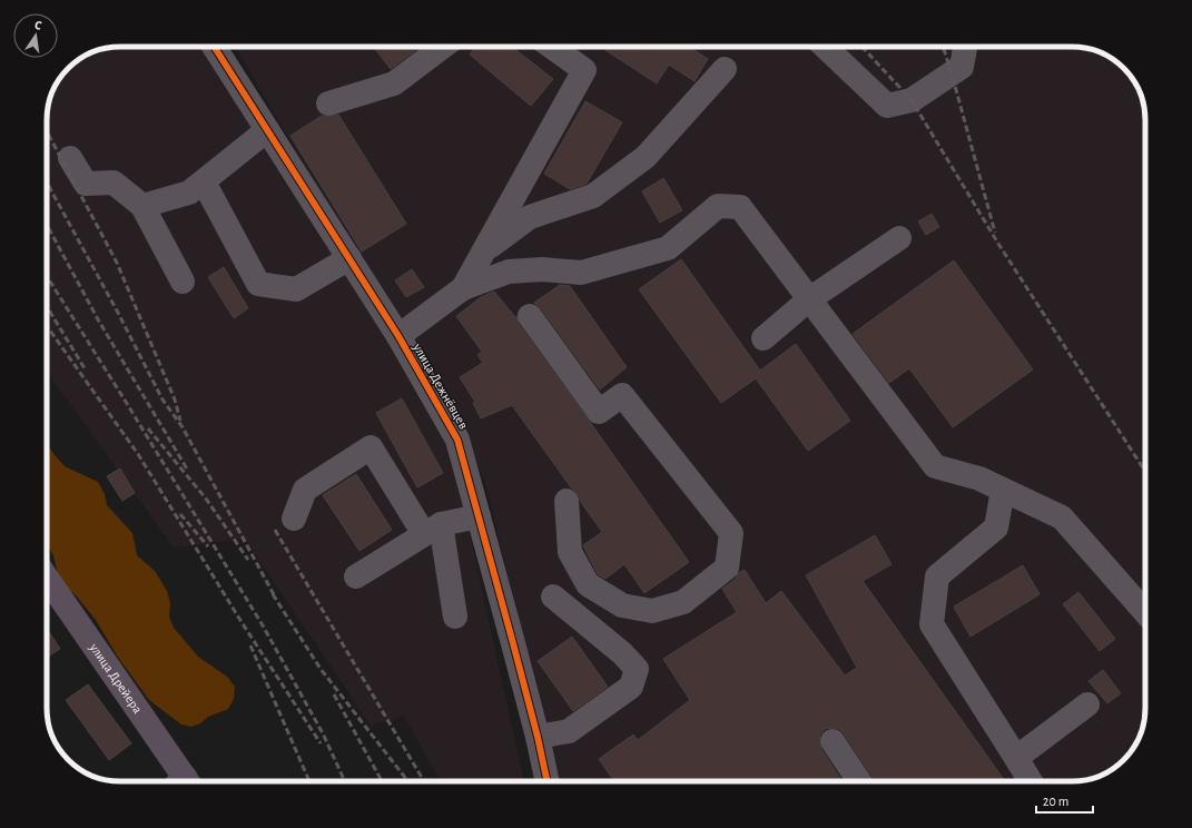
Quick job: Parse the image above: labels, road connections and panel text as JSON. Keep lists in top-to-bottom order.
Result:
{
  "streets": {
    "main road": ["улица Дрейера"],
    "street": ["улица Дежнёвцев"]
  },
  "scale_bar": "20 m",
  "north": "top"
}
